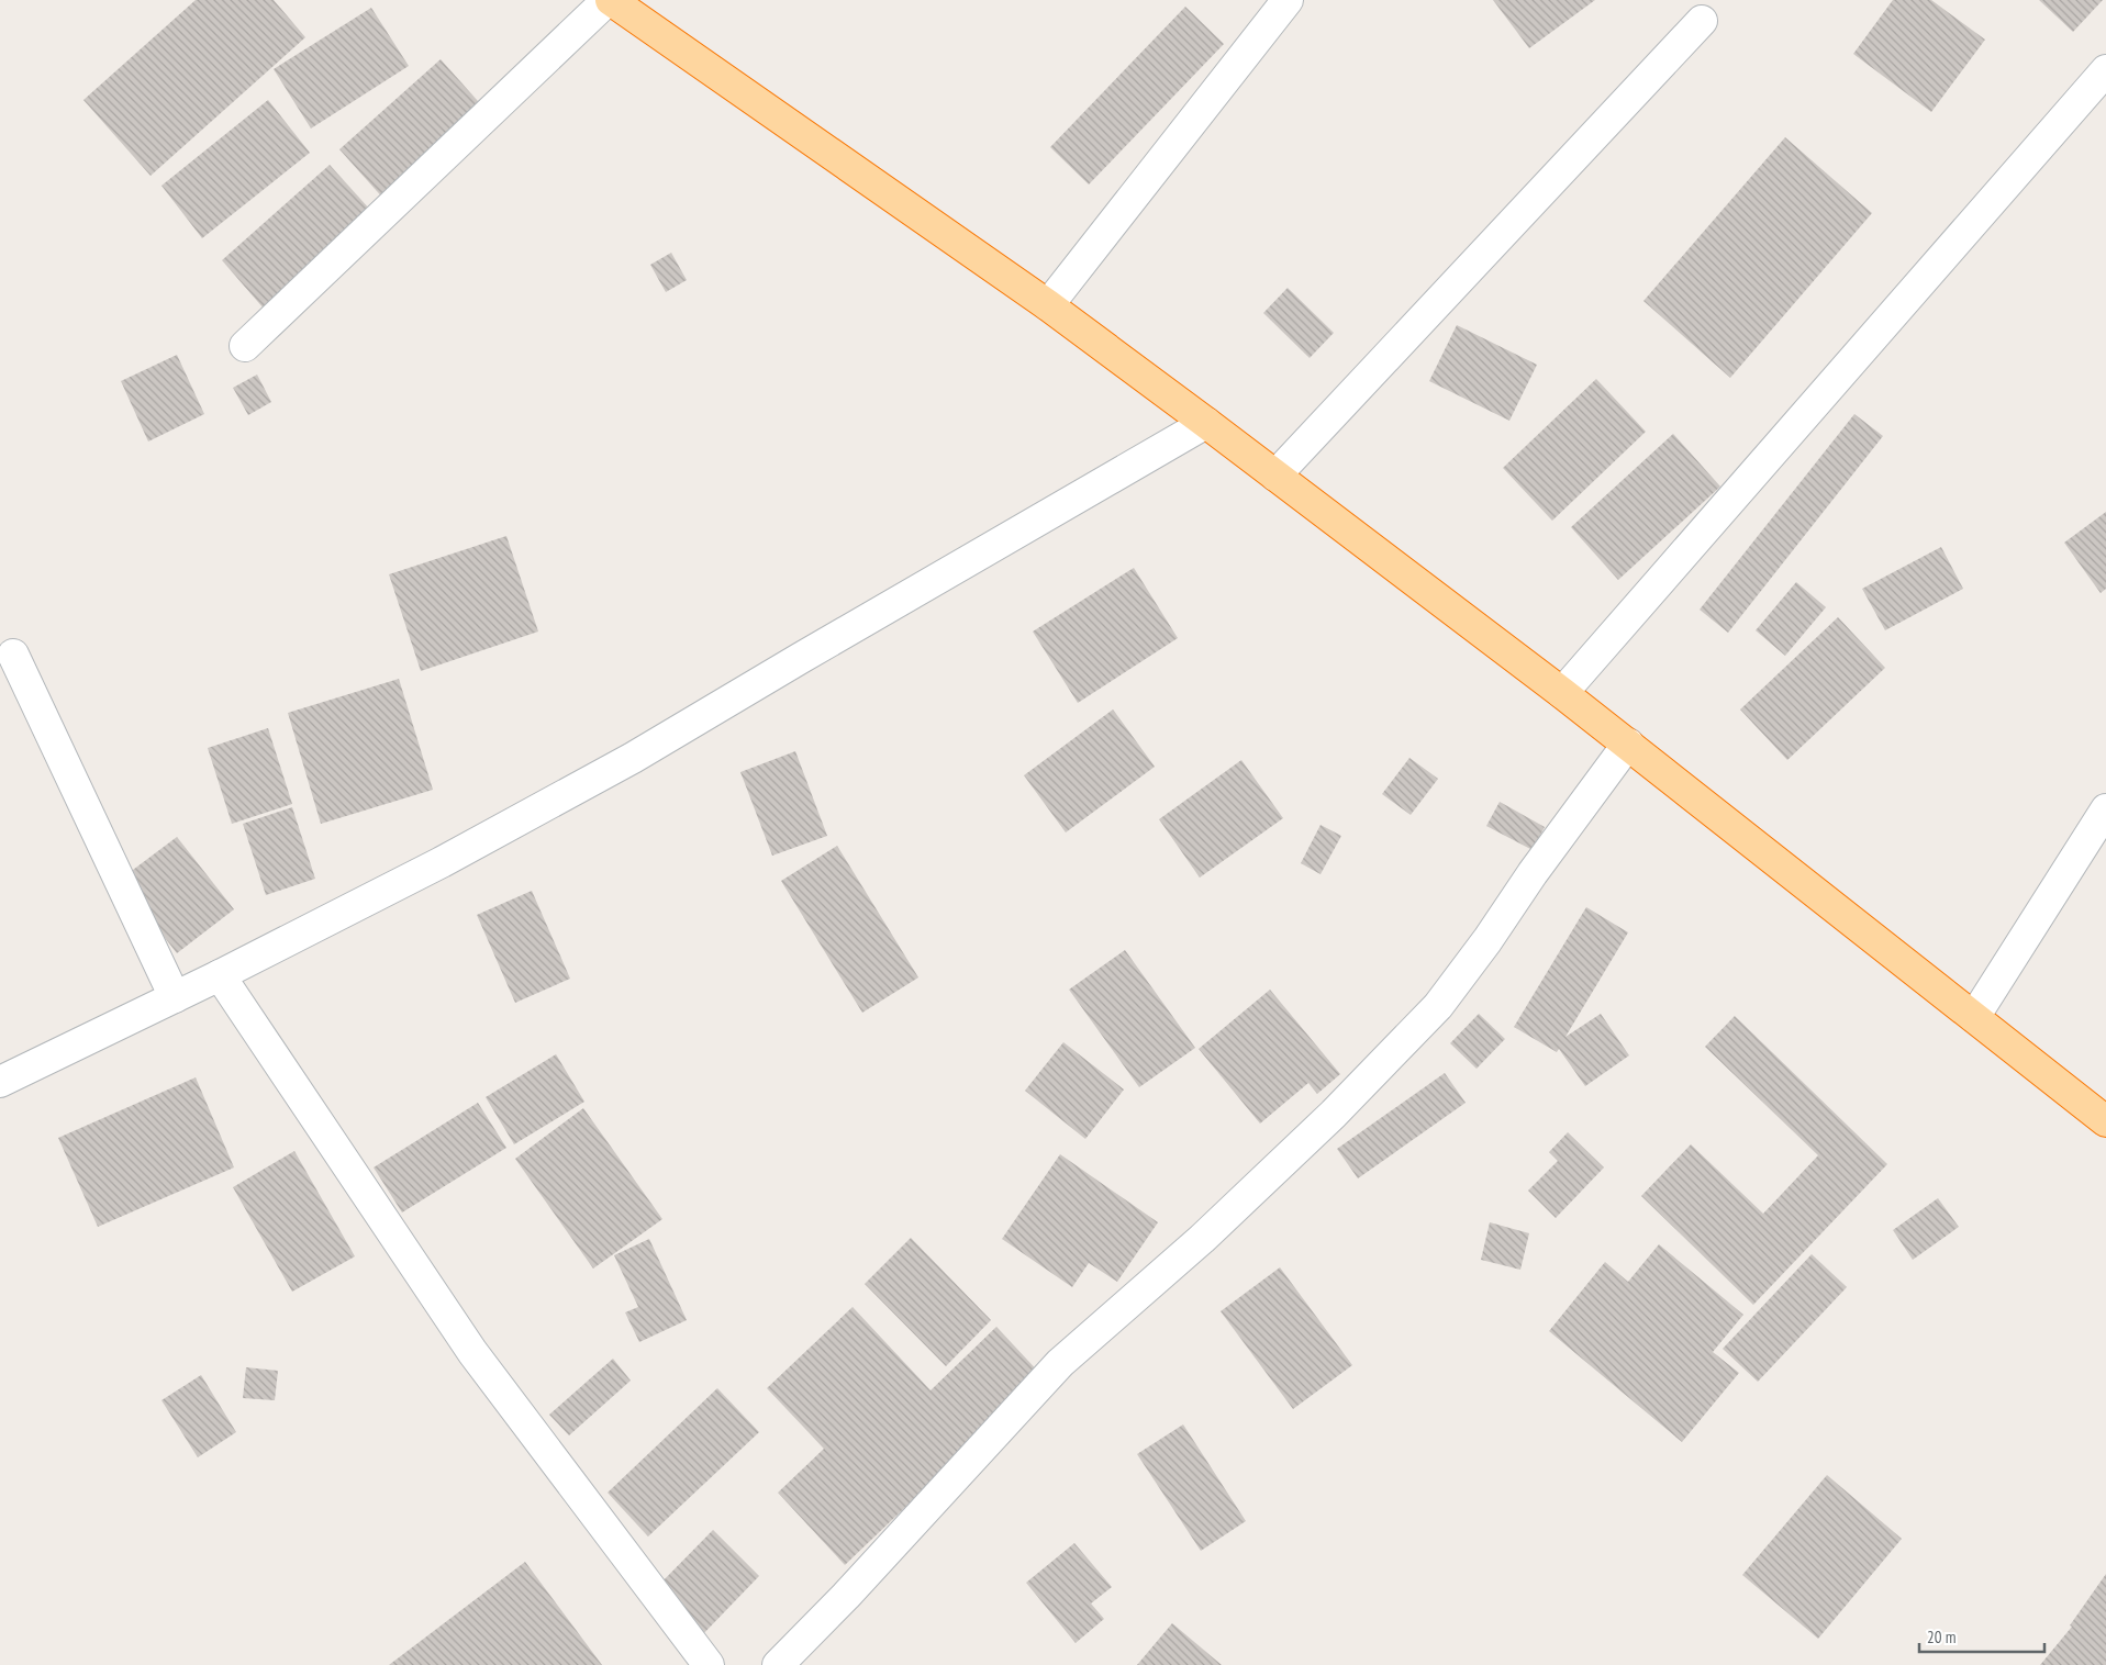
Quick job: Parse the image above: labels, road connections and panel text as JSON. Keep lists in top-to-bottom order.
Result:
{
  "scale_bar": "20 m"
}
